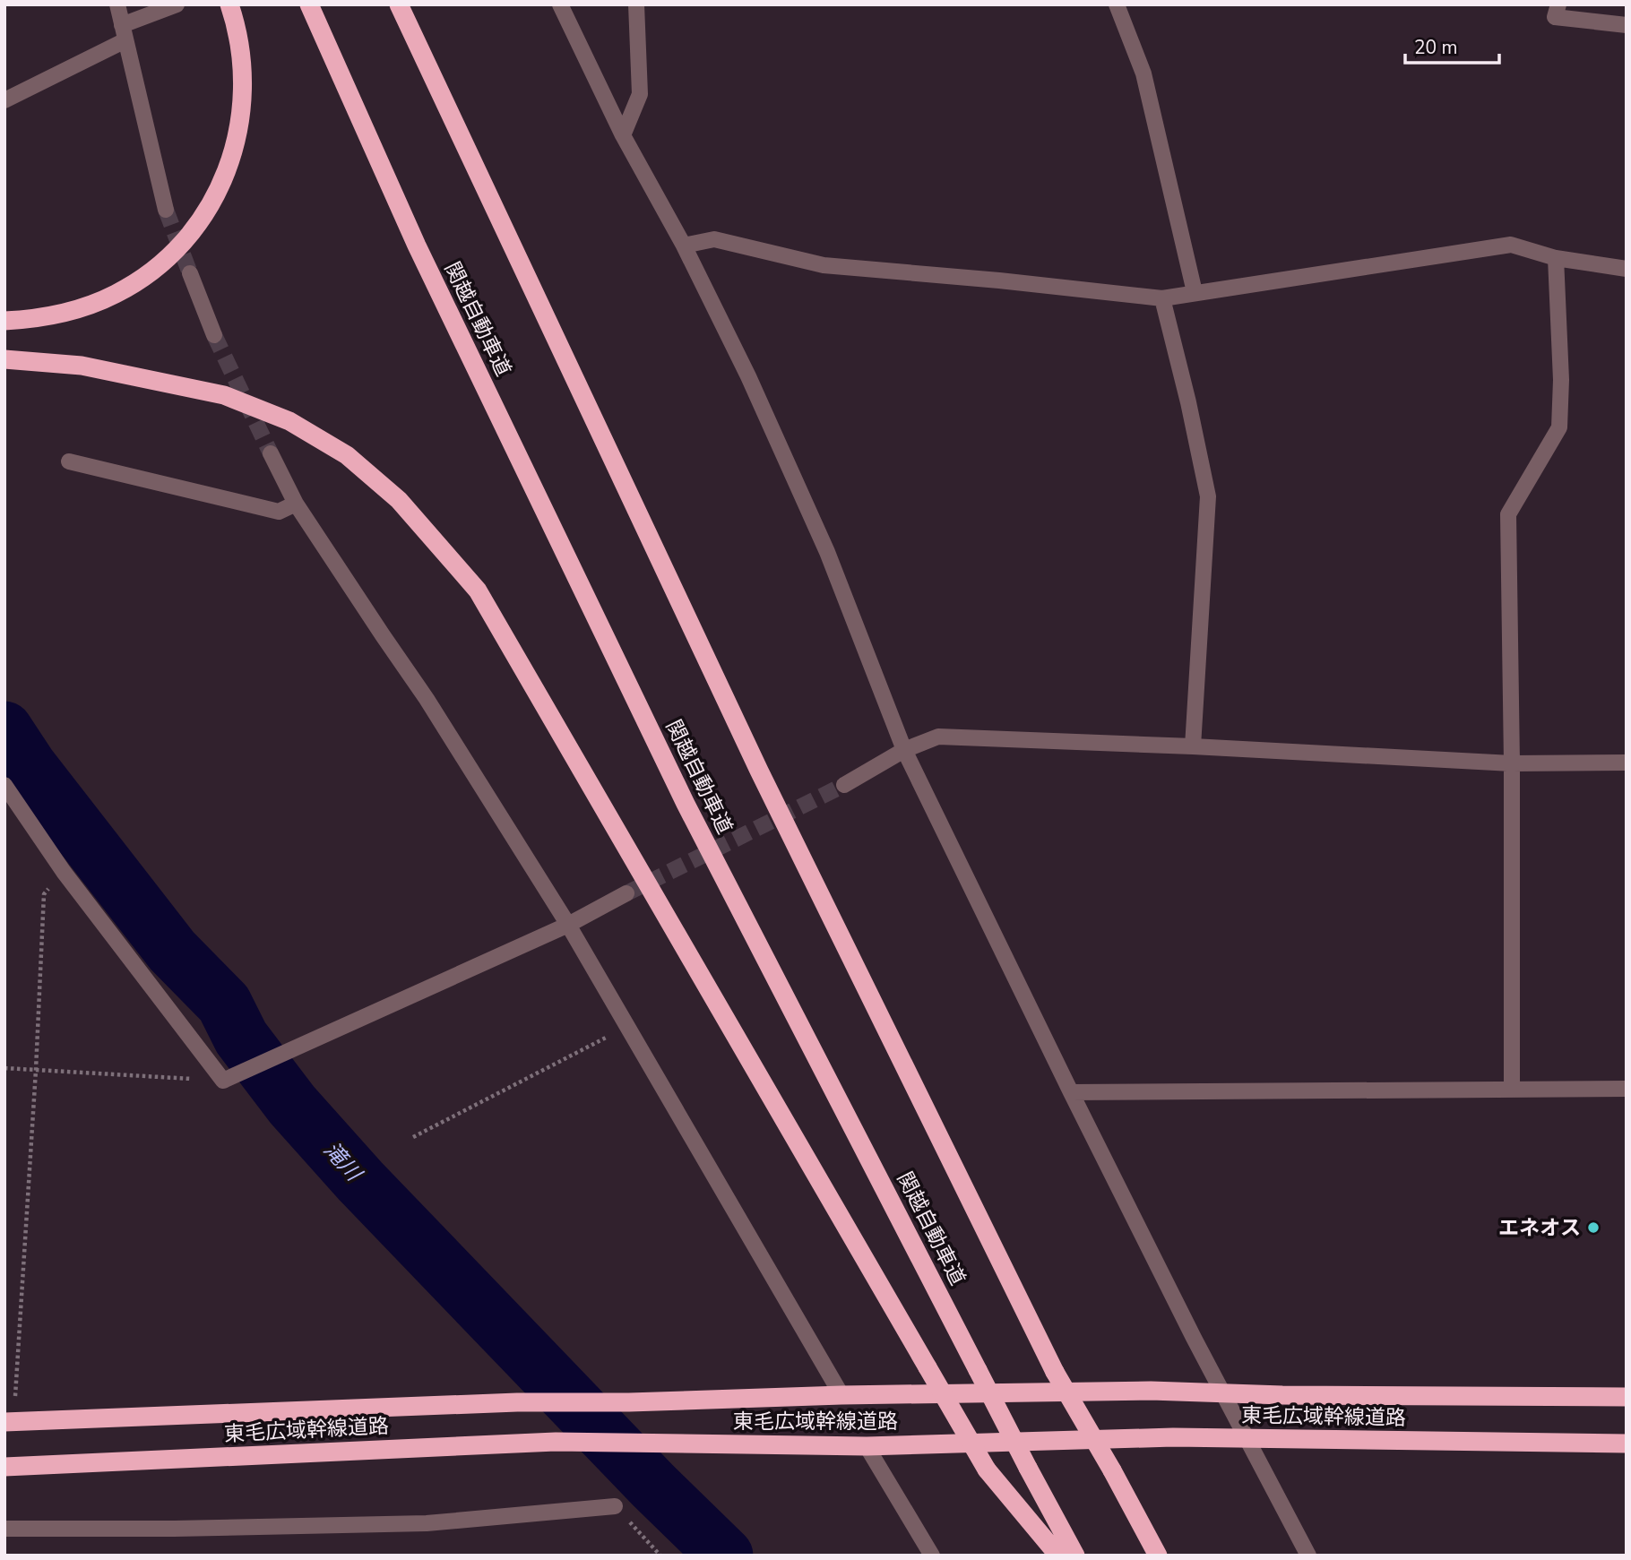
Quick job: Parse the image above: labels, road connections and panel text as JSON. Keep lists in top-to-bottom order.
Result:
{
  "streets": {
    "highway": ["関越自動車道", "東毛広域幹線道路"]
  },
  "water": ["滝川"],
  "places": ["エネオス"],
  "scale_bar": "20 m"
}
